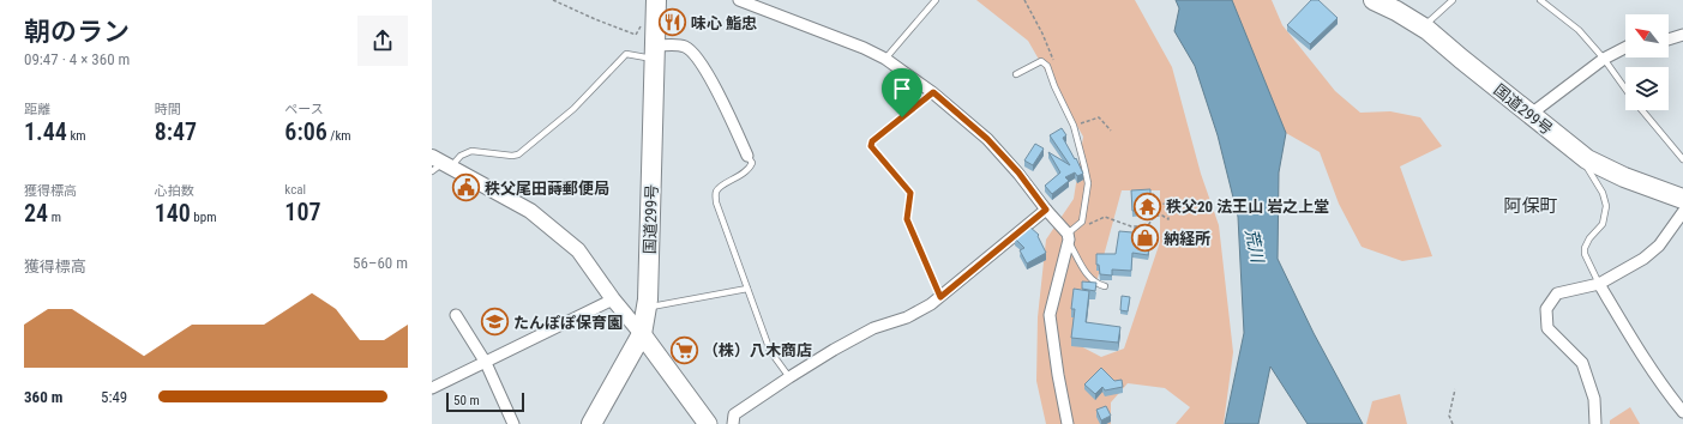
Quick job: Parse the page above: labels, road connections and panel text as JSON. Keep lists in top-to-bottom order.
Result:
{
  "streets": {
    "highway": ["国道299号"]
  },
  "districts": ["阿保町"],
  "water": ["荒川"],
  "places": {
    "restaurant": ["味心 鮨忠"],
    "public building": ["秩父尾田蒔郵便局"],
    "temple": ["秩父20 法王山 岩之上堂"],
    "shop": ["納経所"],
    "school or university": ["たんぽぽ保育園"],
    "supermarket": ["（株）八木商店"]
  },
  "scale_bar": "50 m",
  "north": "top left",
  "page": {
    "heading": ["朝のラン", "09:47 · 4 × 360 m"],
    "stats": [
      ["距離", "1.44 km"],
      ["時間", "8:47"],
      ["ペース", "6:06 /km"],
      ["獲得標高", "24 m"],
      ["心拍数", "140 bpm"],
      ["kcal", "107"]
    ],
    "chart": ["獲得標高", "56–60 m"],
    "list": [
      {
        "name": "360 m",
        "note": "5:49"
      }
    ],
    "scale": "50 m"
  }
}
